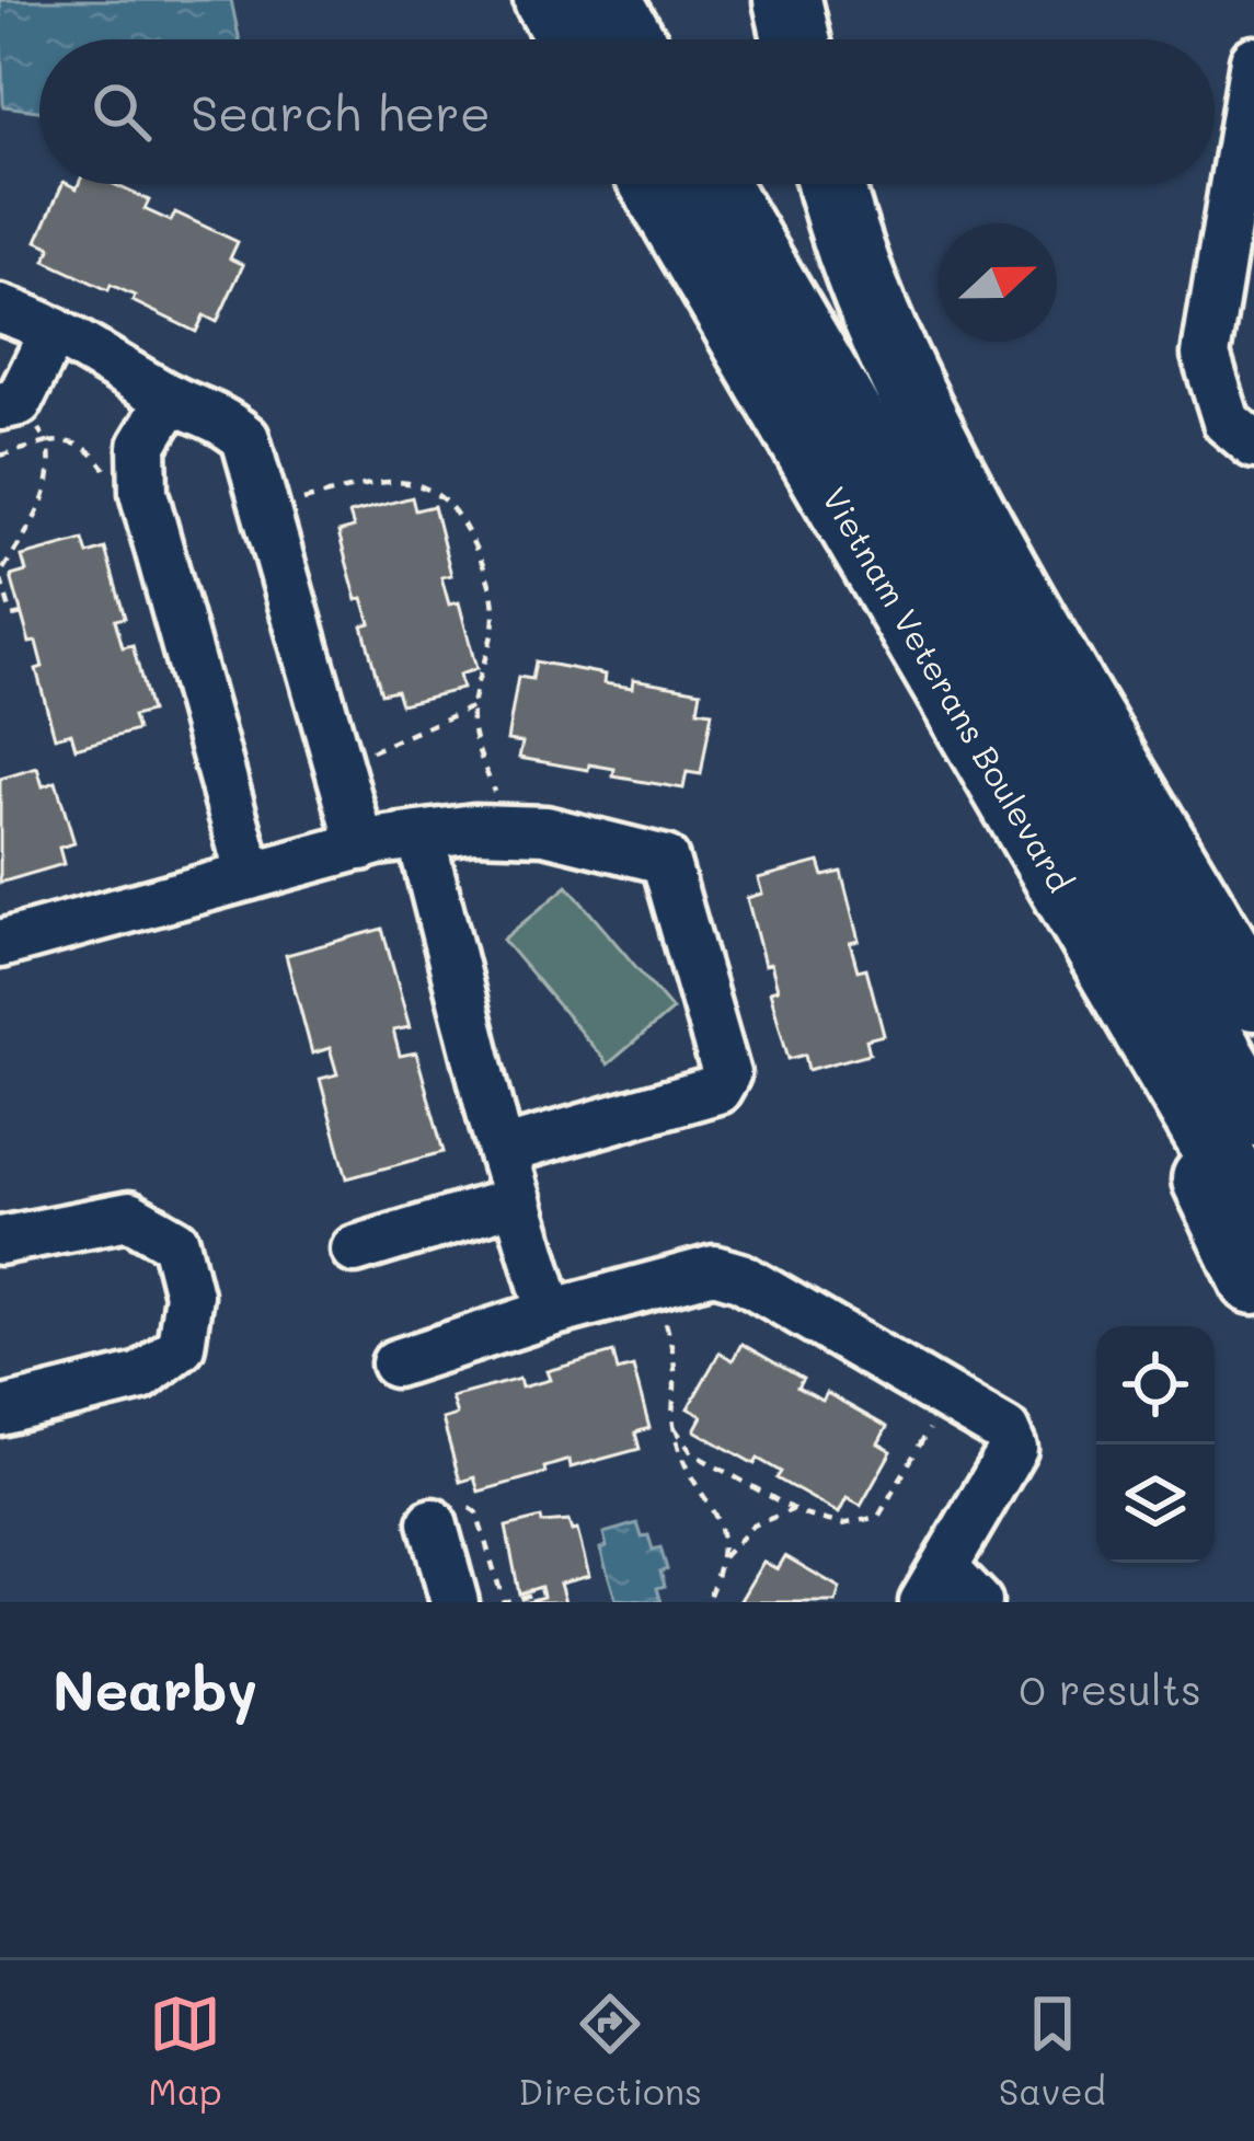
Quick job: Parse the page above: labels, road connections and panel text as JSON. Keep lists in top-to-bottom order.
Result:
{
  "streets": {
    "highway": ["Vietnam Veterans Boulevard"]
  },
  "north": "right",
  "page": {
    "search": "Search here",
    "heading": ["Nearby", "0 results"],
    "nav": ["Map", "Directions", "Saved"]
  }
}
